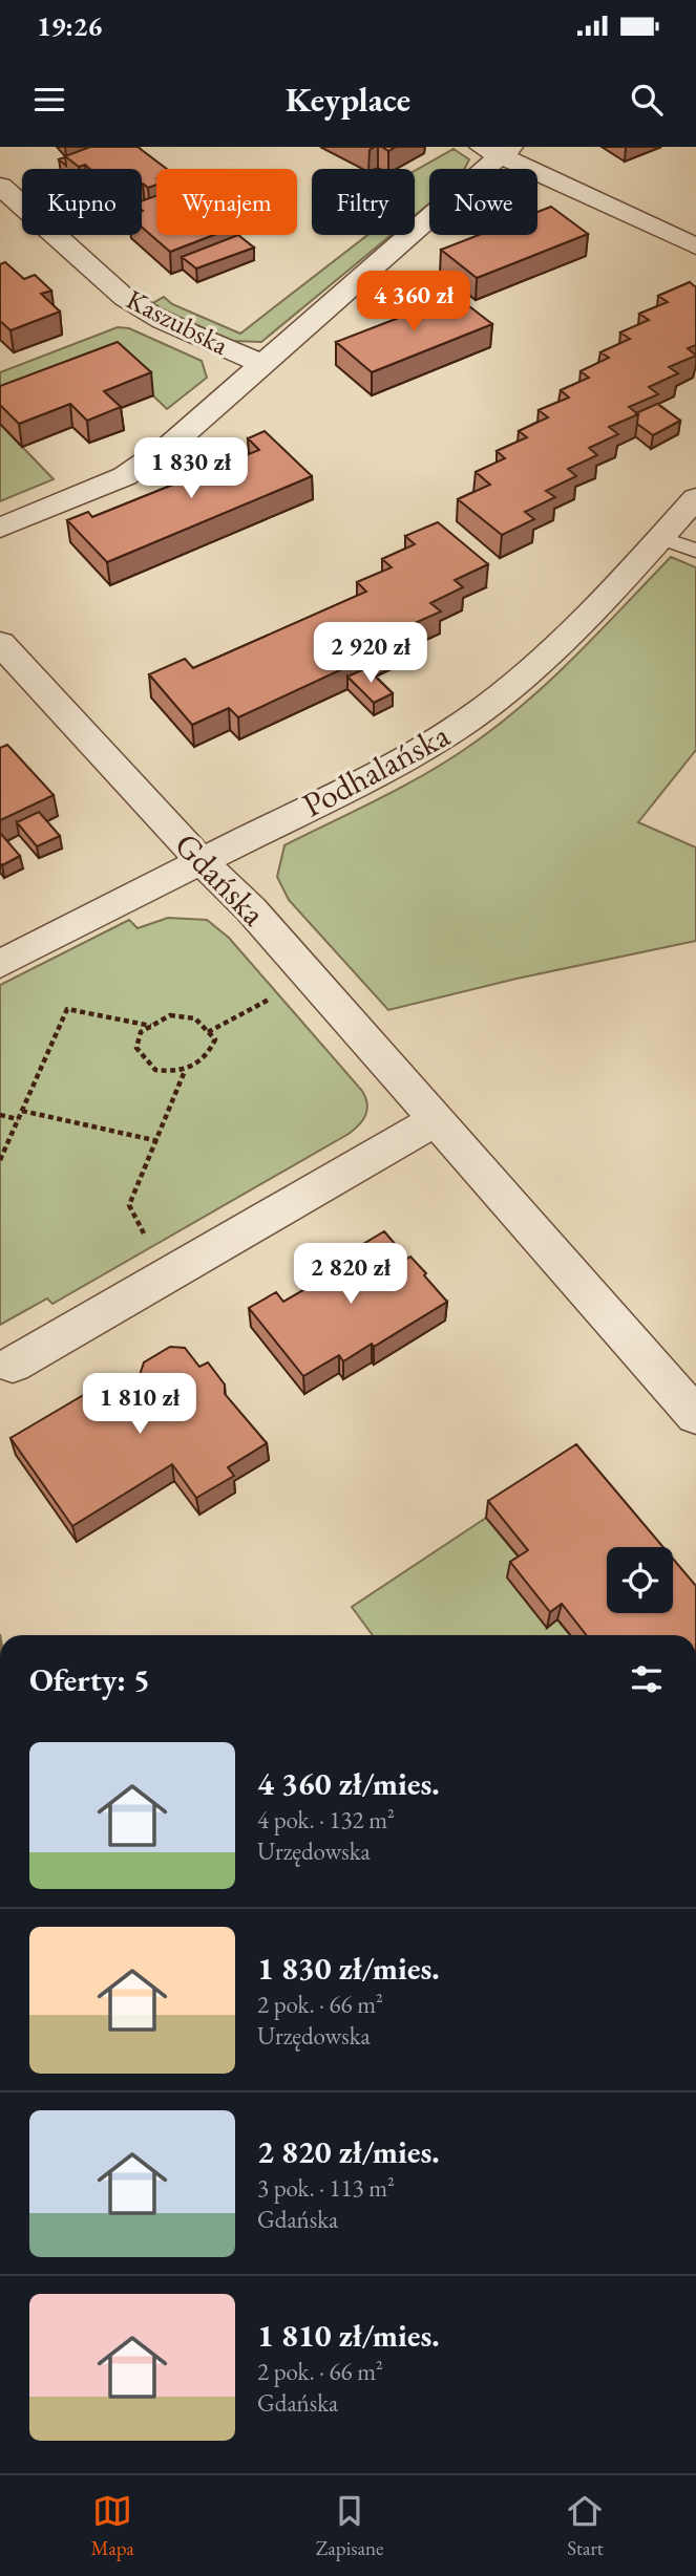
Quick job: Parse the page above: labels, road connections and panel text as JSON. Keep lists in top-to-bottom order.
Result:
{
  "streets": {
    "street": ["Kaszubska", "Podhalańska", "Gdańska"]
  },
  "crossings": [
    ["Podhalańska", "Gdańska"]
  ],
  "page": {
    "status": "19:26",
    "header": "Keyplace",
    "chip": [
      "Kupno",
      "Wynajem",
      "Filtry",
      "Nowe"
    ],
    "price": [
      "4 360 zł",
      "1 830 zł",
      "2 920 zł",
      "2 820 zł",
      "1 810 zł"
    ],
    "heading": "Oferty: 5",
    "list": [
      {
        "name": "4 360 zł/mies.",
        "note": "4 pok. · 132 m² · Urzędowska"
      },
      {
        "name": "1 830 zł/mies.",
        "note": "2 pok. · 66 m² · Urzędowska"
      },
      {
        "name": "2 820 zł/mies.",
        "note": "3 pok. · 113 m² · Gdańska"
      },
      {
        "name": "1 810 zł/mies.",
        "note": "2 pok. · 66 m² · Gdańska"
      }
    ],
    "tabs": ["Mapa", "Zapisane", "Start"]
  }
}
